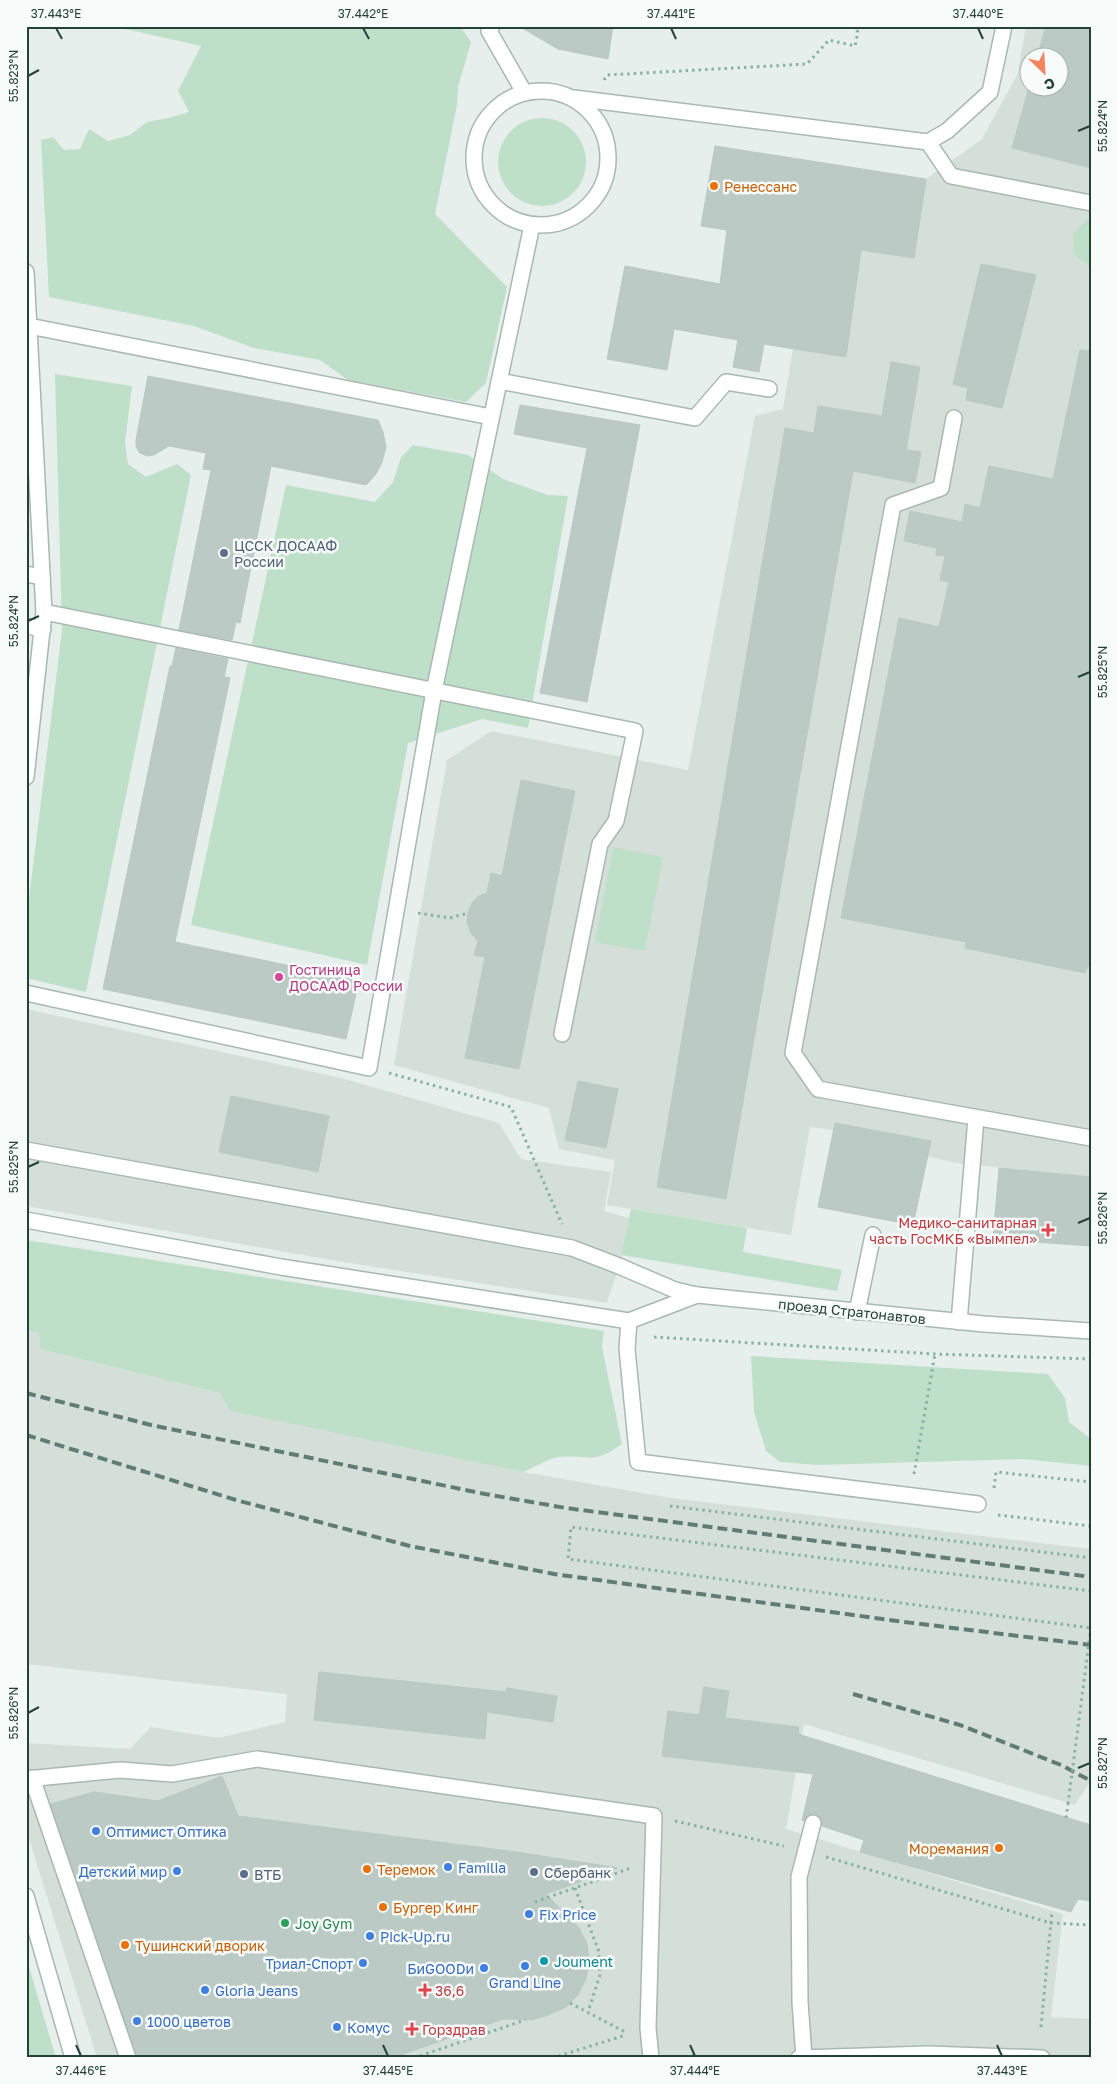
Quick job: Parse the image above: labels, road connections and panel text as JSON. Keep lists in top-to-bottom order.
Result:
{
  "streets": {
    "street": ["проезд Стратонавтов"]
  },
  "places": {
    "other": [
      "Ренессанс",
      "ЦССК ДОСААФ России",
      "Гостиница ДОСААФ России",
      "Оптимист Оптика",
      "Моремания",
      "Familia",
      "Теремок",
      "Детский мир",
      "Сбербанк",
      "ВТБ",
      "Бургер Кинг",
      "Fix Price",
      "Joy Gym",
      "Pick-Up.ru",
      "Тушинский дворик",
      "Joument",
      "Триал-Спорт",
      "Grand Line",
      "БиGOODи",
      "Gloria Jeans",
      "1000 цветов",
      "Комус"
    ],
    "health": ["Медико-санитарная часть ГосМКБ «Вымпел»", "36,6", "Горздрав"]
  },
  "north": "bottom right",
  "coordinates": [
    "37.443°E",
    "37.442°E",
    "37.441°E",
    "37.440°E",
    "55.823°N",
    "55.824°N",
    "55.825°N",
    "55.826°N",
    "55.827°N",
    "37.446°E",
    "37.445°E",
    "37.444°E"
  ]
}
